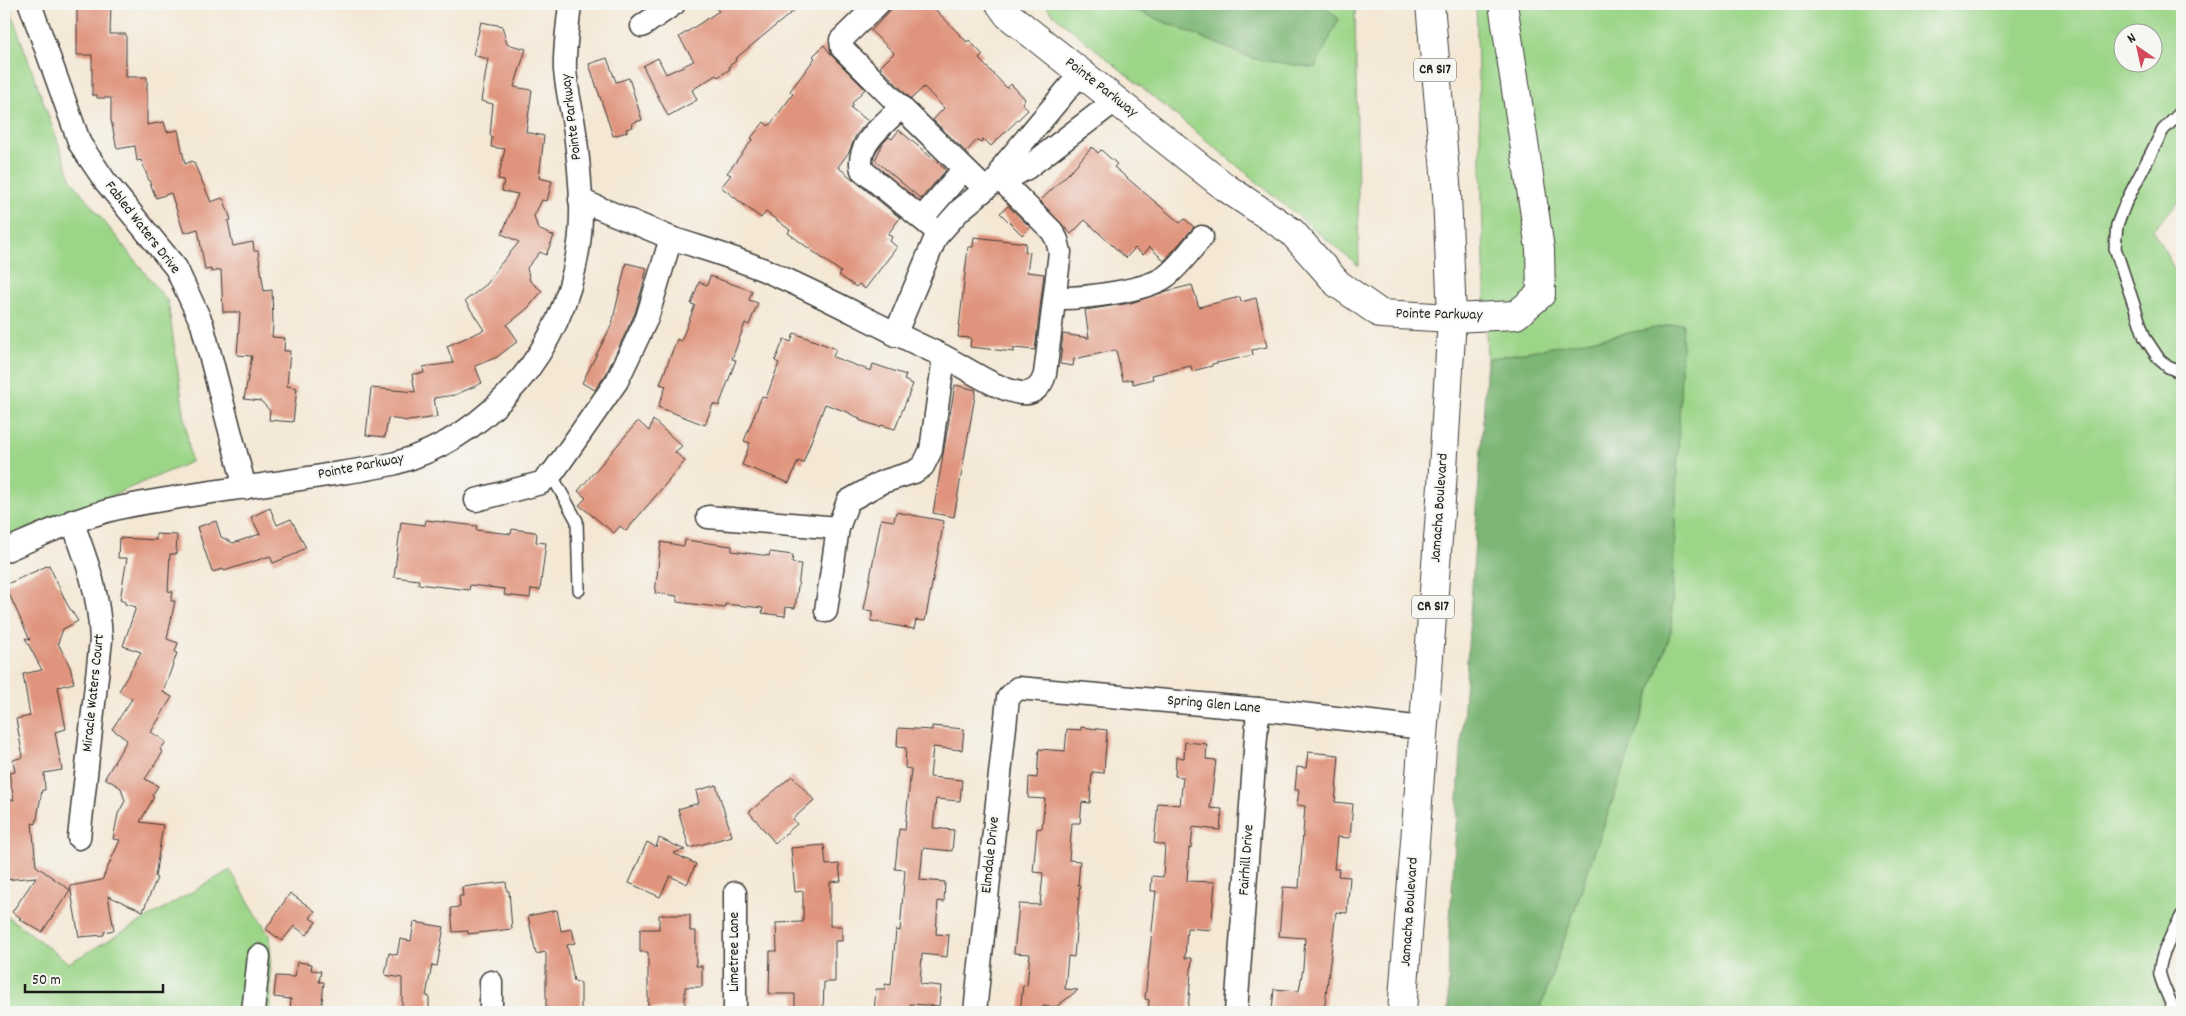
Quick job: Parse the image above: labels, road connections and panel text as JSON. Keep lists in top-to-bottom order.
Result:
{
  "streets": {
    "main road": ["CR S17", "Pointe Parkway", "Jamacha Boulevard"],
    "street": [
      "Fabled Waters Drive",
      "Miracle Waters Court",
      "Spring Glen Lane",
      "Elmdale Drive",
      "Fairhill Drive",
      "Limetree Lane"
    ]
  },
  "crossings": [
    ["Pointe Parkway", "Fabled Waters Drive"],
    ["Pointe Parkway", "Jamacha Boulevard"],
    ["Pointe Parkway", "Miracle Waters Court"],
    ["Jamacha Boulevard", "Spring Glen Lane"],
    ["Spring Glen Lane", "Elmdale Drive"],
    ["Spring Glen Lane", "Fairhill Drive"]
  ],
  "scale_bar": "50 m",
  "north": "top left"
}
